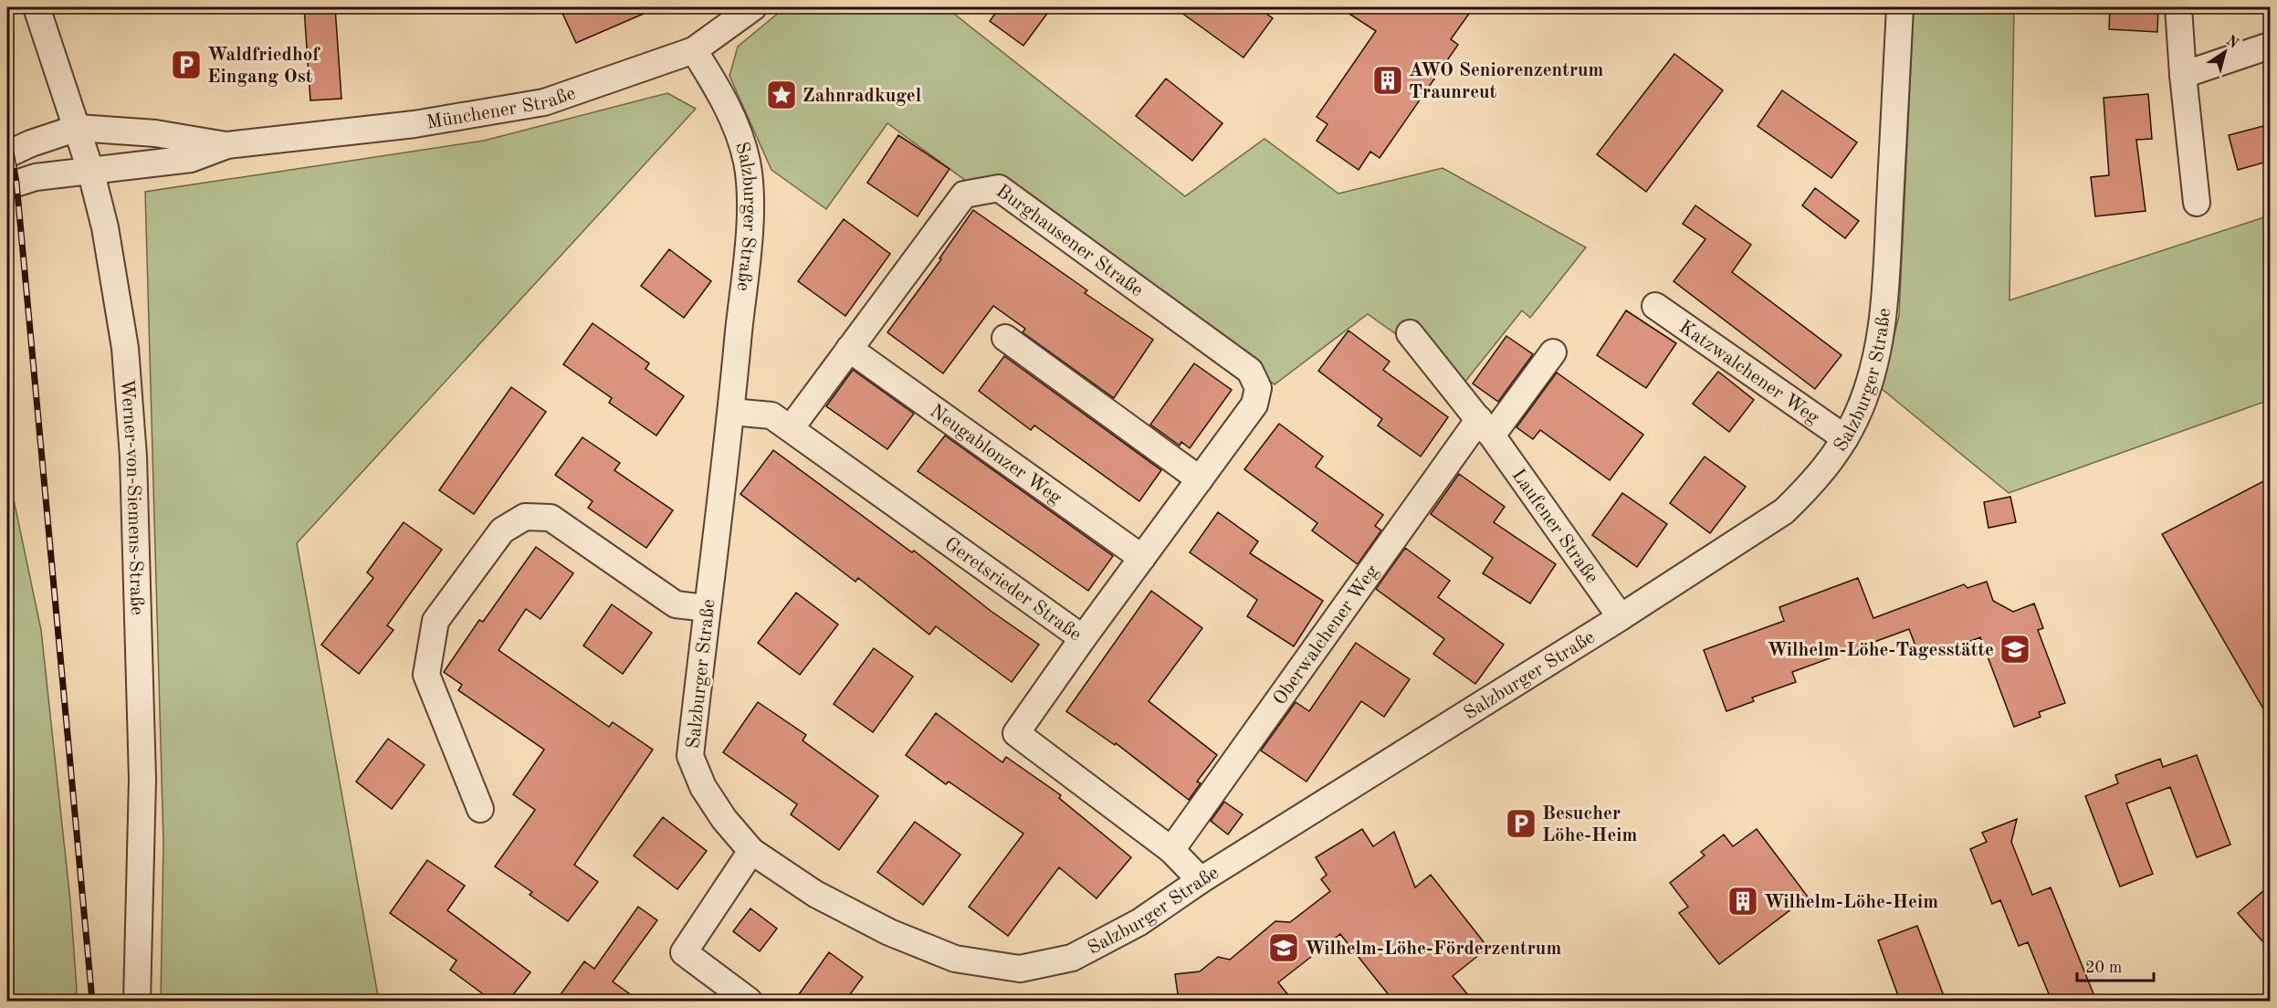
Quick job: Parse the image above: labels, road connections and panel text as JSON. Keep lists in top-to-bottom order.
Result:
{
  "streets": {
    "street": [
      "Münchener Straße",
      "Salzburger Straße",
      "Burghausener Straße",
      "Katzwalchener Weg",
      "Neugablonzer Weg",
      "Werner-von-Siemens-Straße",
      "Laufener Straße",
      "Geretsrieder Straße",
      "Oberwalchener Weg"
    ]
  },
  "crossings": [
    ["Münchener Straße", "Salzburger Straße"],
    ["Münchener Straße", "Werner-von-Siemens-Straße"],
    ["Salzburger Straße", "Katzwalchener Weg"],
    ["Salzburger Straße", "Laufener Straße"],
    ["Salzburger Straße", "Geretsrieder Straße"],
    ["Burghausener Straße", "Neugablonzer Weg"],
    ["Burghausener Straße", "Geretsrieder Straße"],
    ["Laufener Straße", "Oberwalchener Weg"],
    ["Geretsrieder Straße", "Oberwalchener Weg"]
  ],
  "places": {
    "parking": ["Waldfriedhof Eingang Ost", "Besucher Löhe-Heim"],
    "building": ["AWO Seniorenzentrum Traunreut", "Wilhelm-Löhe-Heim"],
    "place": ["Zahnradkugel"],
    "school or university": ["Wilhelm-Löhe-Tagesstätte", "Wilhelm-Löhe-Förderzentrum"]
  },
  "scale_bar": "20 m",
  "north": "top right"
}
